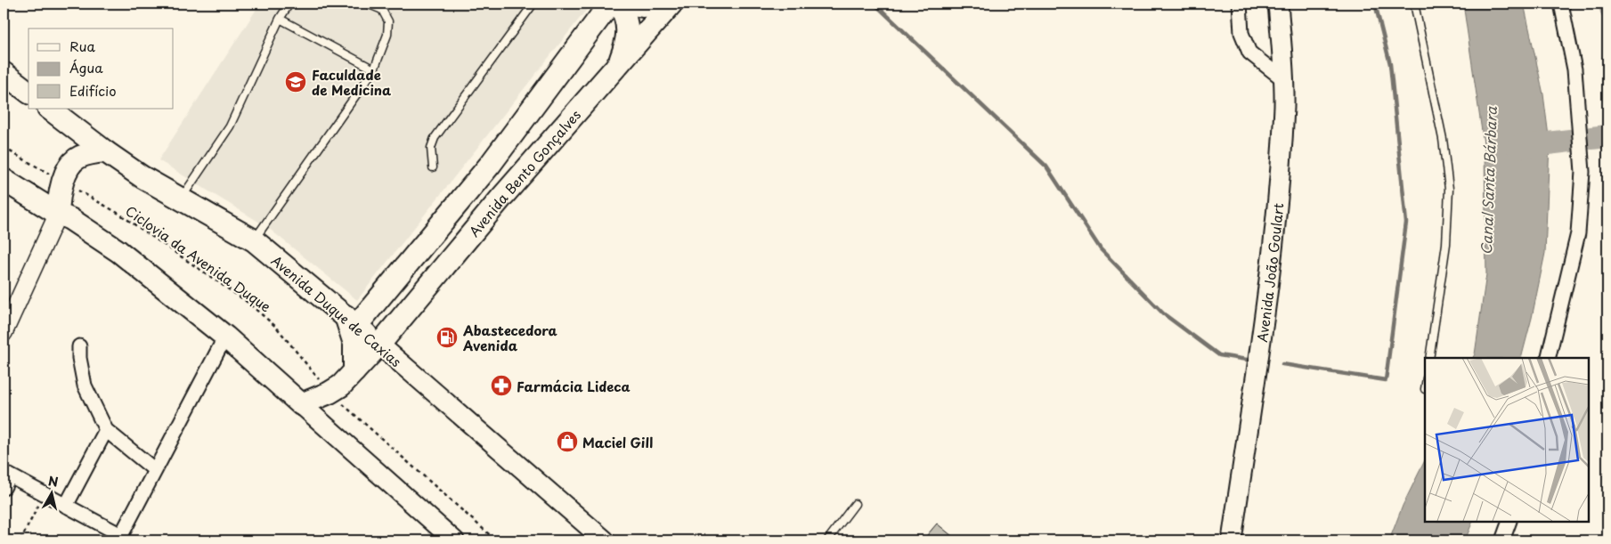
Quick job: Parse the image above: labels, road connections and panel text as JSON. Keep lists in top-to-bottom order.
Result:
{
  "streets": {
    "main road": ["Avenida Bento Gonçalves", "Avenida João Goulart", "Avenida Duque de Caxias"],
    "path": ["Ciclovia da Avenida Duque"]
  },
  "crossings": [
    ["Avenida Bento Gonçalves", "Ciclovia da Avenida Duque"],
    ["Avenida Bento Gonçalves", "Avenida Duque de Caxias"]
  ],
  "water": ["Canal Santa Bárbara"],
  "places": {
    "school or university": ["Faculdade de Medicina"],
    "fuel station": ["Abastecedora Avenida"],
    "pharmacy": ["Farmácia Lideca"],
    "shop": ["Maciel Gill"]
  },
  "legend": ["Rua", "Água", "Edifício"],
  "north": "top"
}
